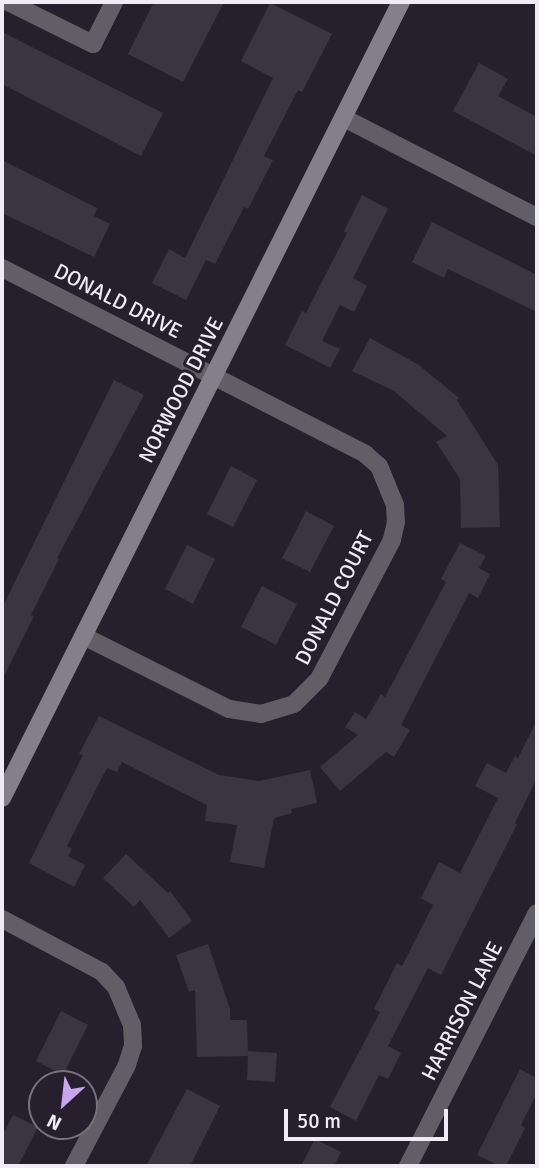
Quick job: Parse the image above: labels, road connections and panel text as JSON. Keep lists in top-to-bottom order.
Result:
{
  "streets": {
    "street": [
      "DONALD DRIVE",
      "NORWOOD DRIVE",
      "DONALD COURT",
      "HARRISON LANE"
    ]
  },
  "crossings": [
    ["DONALD DRIVE", "NORWOOD DRIVE"],
    ["DONALD DRIVE", "DONALD COURT"],
    ["NORWOOD DRIVE", "DONALD COURT"]
  ],
  "scale_bar": "50 m",
  "north": "bottom left"
}
